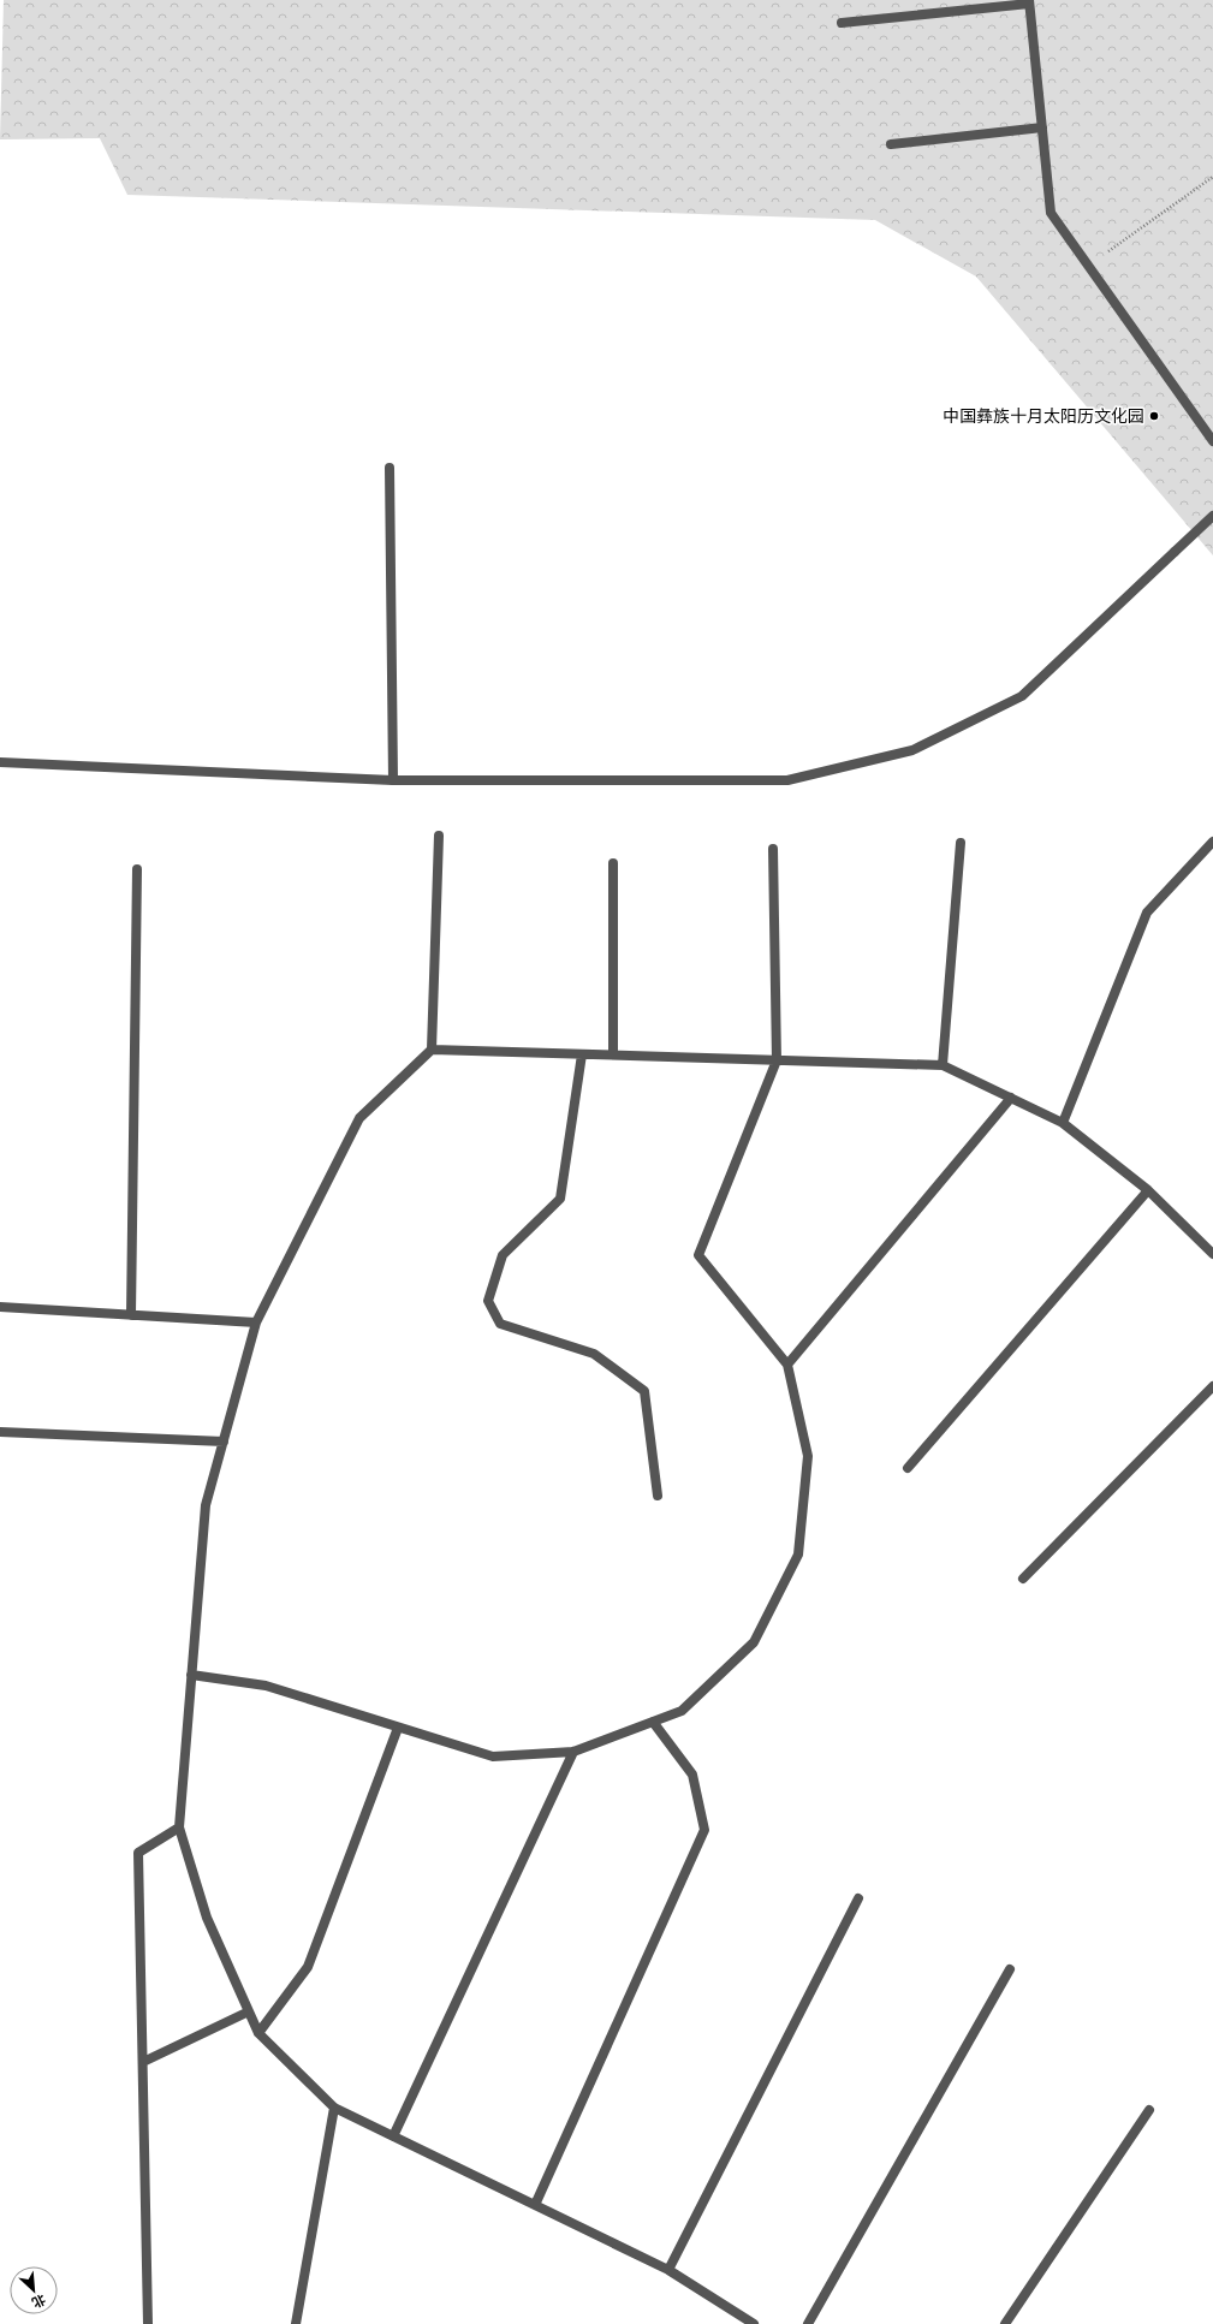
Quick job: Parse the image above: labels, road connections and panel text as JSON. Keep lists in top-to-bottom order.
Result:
{
  "places": ["中国彝族十月太阳历文化园"],
  "north": "bottom right"
}
